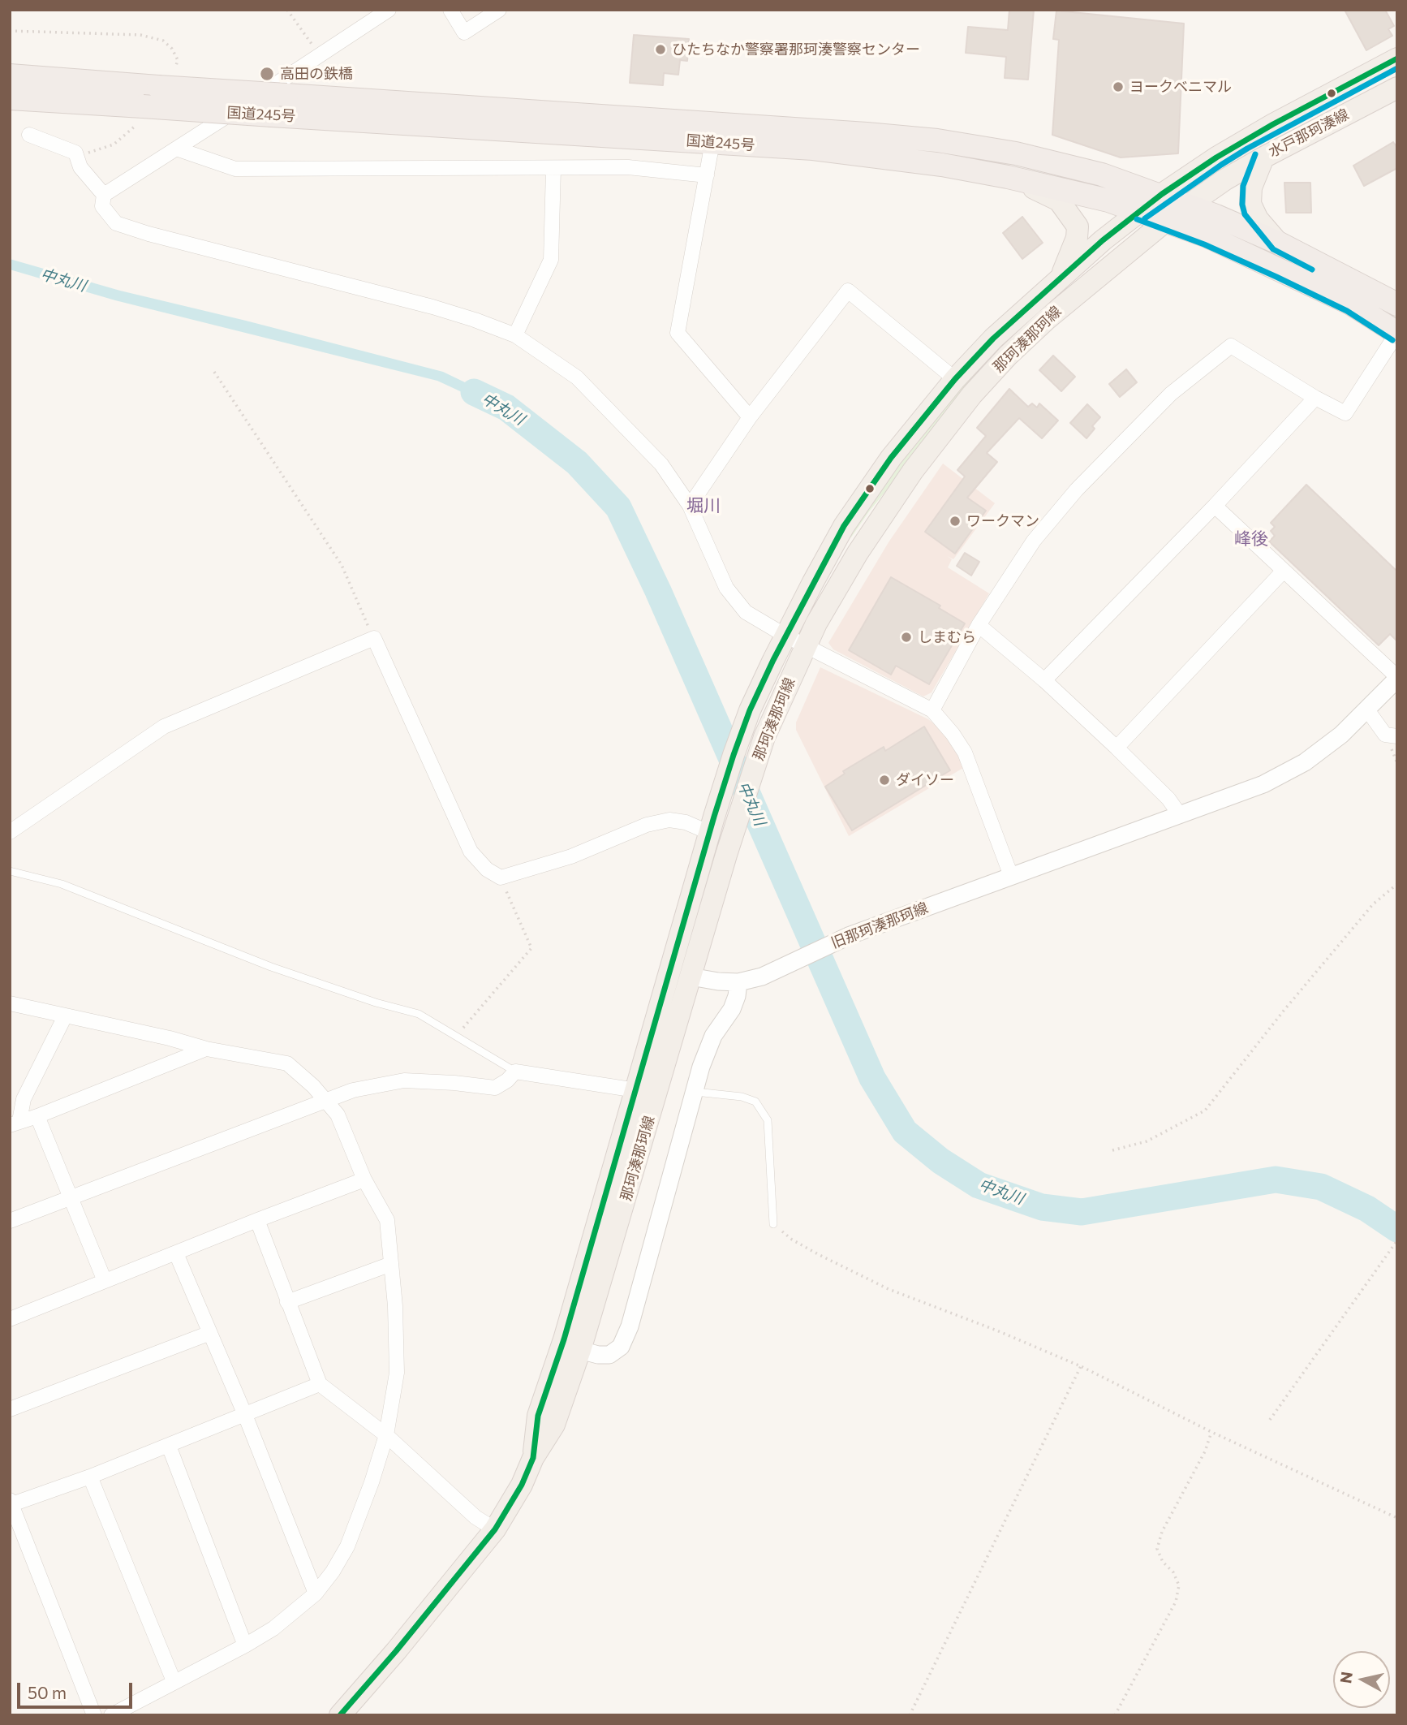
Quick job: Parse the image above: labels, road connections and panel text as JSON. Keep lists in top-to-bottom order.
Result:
{
  "streets": {
    "highway": ["国道245号"],
    "main road": ["水戸那珂湊線", "那珂湊那珂線"],
    "street": ["旧那珂湊那珂線"]
  },
  "crossings": [
    ["国道245号", "水戸那珂湊線"],
    ["国道245号", "那珂湊那珂線"],
    ["水戸那珂湊線", "那珂湊那珂線"]
  ],
  "districts": ["堀川", "峰後"],
  "water": ["中丸川"],
  "places": [
    "ひたちなか警察署那珂湊警察センター",
    "高田の鉄橋",
    "ヨークベニマル",
    "ワークマン",
    "しまむら",
    "ダイソー"
  ],
  "scale_bar": "50 m",
  "north": "left"
}
